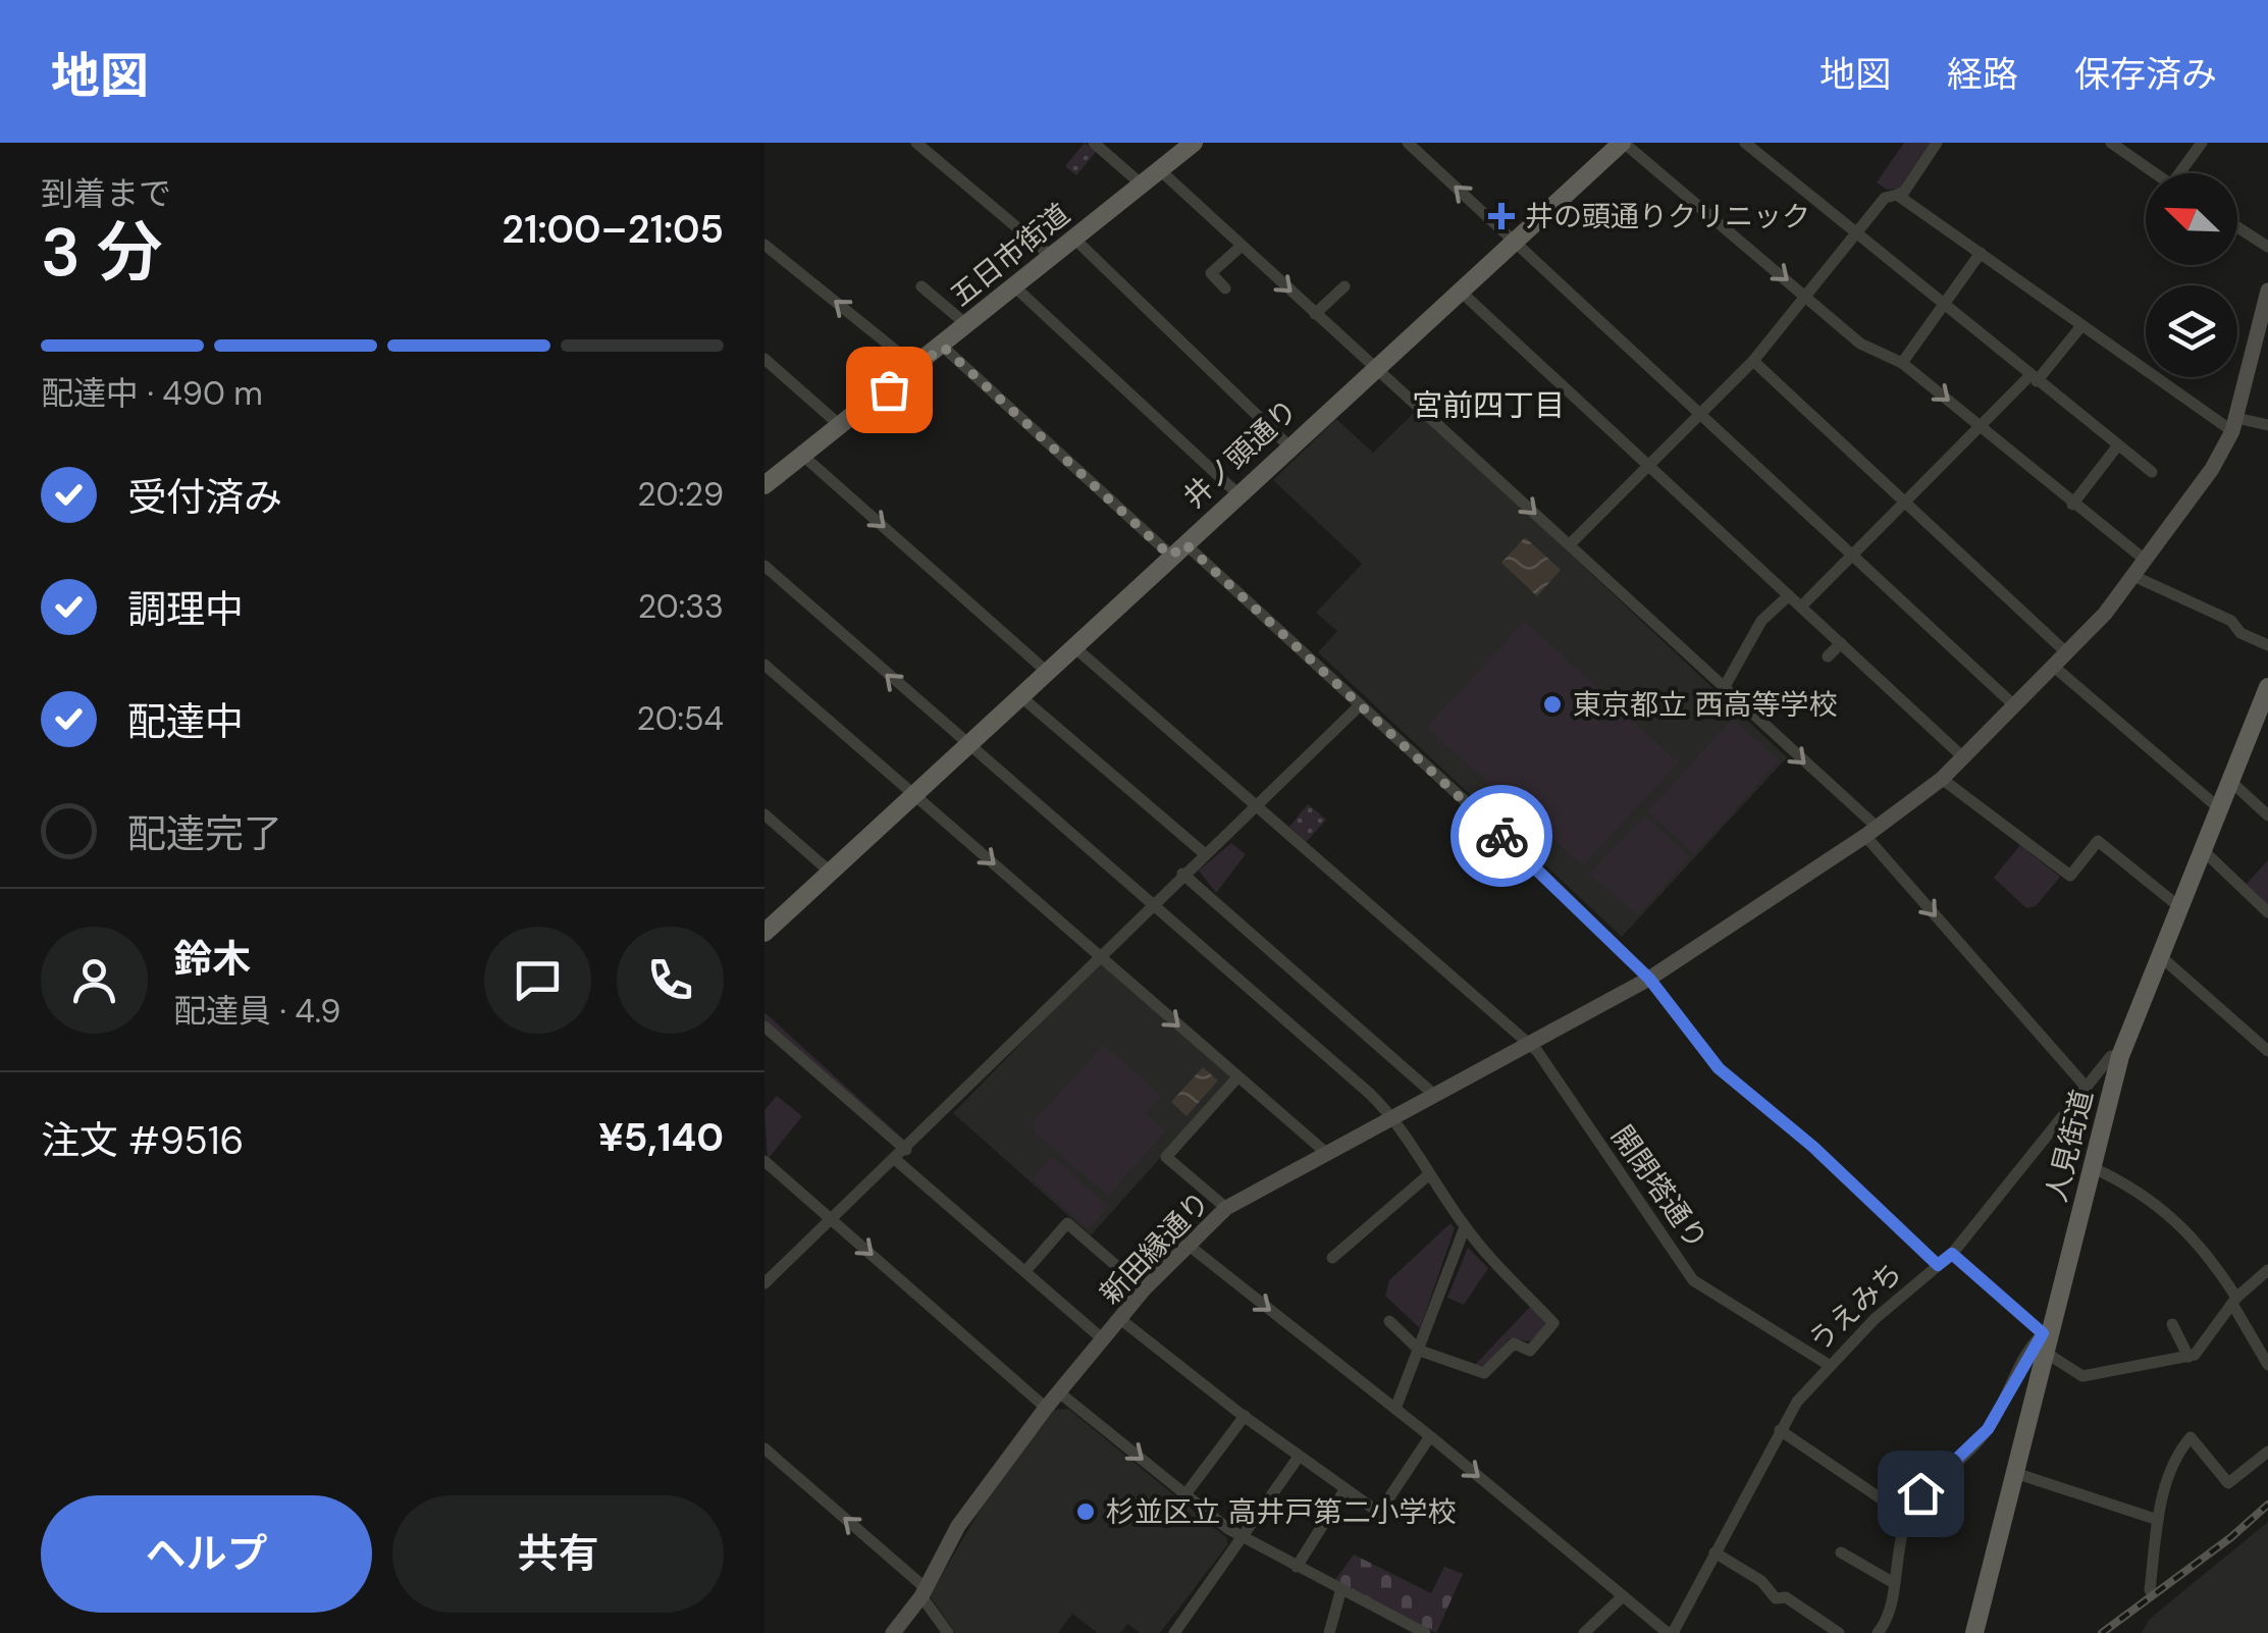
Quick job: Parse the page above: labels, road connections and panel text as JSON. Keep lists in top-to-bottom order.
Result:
{
  "streets": {
    "main road": ["五日市街道", "井ノ頭通り", "人見街道"],
    "street": ["開閉塔通り", "新田縁通り", "うえみち"]
  },
  "crossings": [
    ["井ノ頭通り", "開閉塔通り"],
    ["人見街道", "うえみち"],
    ["開閉塔通り", "新田縁通り"],
    ["開閉塔通り", "うえみち"]
  ],
  "districts": ["宮前四丁目"],
  "places": {
    "health": ["井の頭通りクリニック"],
    "other": ["東京都立 西高等学校", "杉並区立 高井戸第二小学校"]
  },
  "north": "top left",
  "page": {
    "header": "地図",
    "nav": ["地図", "経路", "保存済み"],
    "heading": ["3 分", "到着まで", "21:00–21:05"],
    "panel": [
      "鈴木",
      "配達員 · 4.9",
      "注文 #9516",
      "¥5,140"
    ],
    "bar": "配達中 · 490 m",
    "list": [
      ["受付済み", "20:29"],
      ["調理中", "20:33"],
      ["配達中", "20:54"],
      "配達完了"
    ],
    "buttons": ["ヘルプ", "共有"]
  }
}
